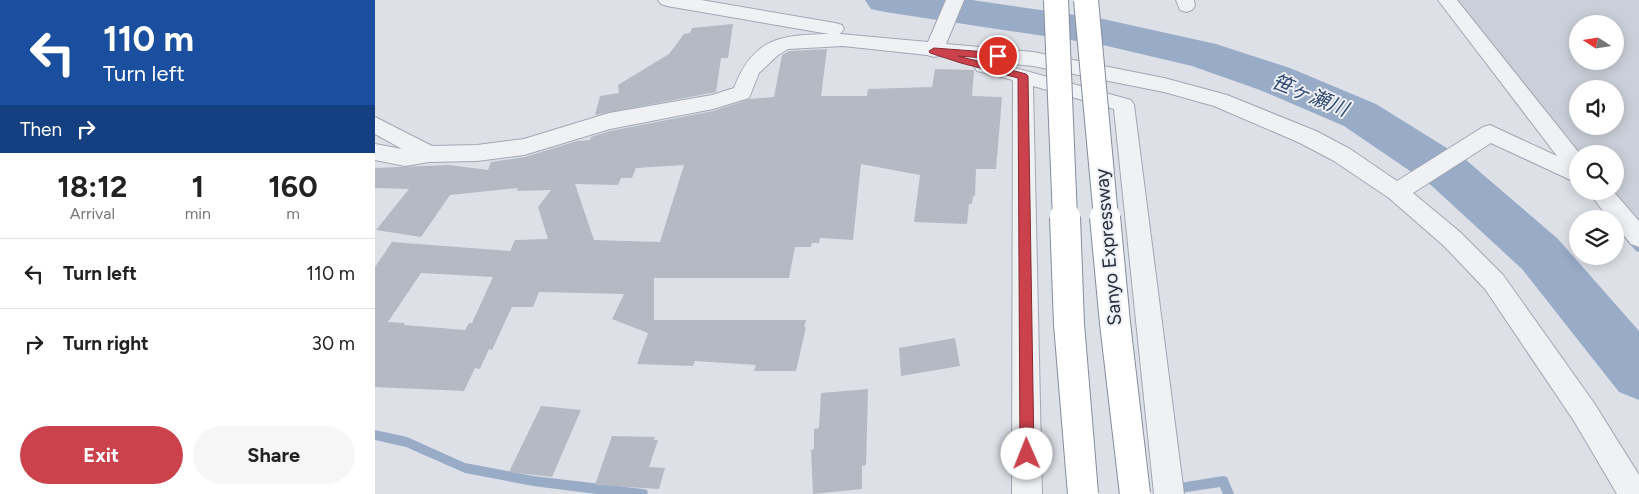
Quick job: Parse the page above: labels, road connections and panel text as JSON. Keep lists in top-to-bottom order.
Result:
{
  "streets": {
    "highway": ["Sanyo Expressway"]
  },
  "water": ["笹ヶ瀬川"],
  "north": "left",
  "page": {
    "turn": ["110 m", "Turn left"],
    "then": "Then",
    "eta": [
      "18:12",
      "Arrival",
      "1",
      "min",
      "160",
      "m"
    ],
    "list": [
      {
        "name": "Turn left",
        "value": "110 m"
      },
      {
        "name": "Turn right",
        "value": "30 m"
      }
    ],
    "buttons": ["Exit", "Share"]
  }
}
